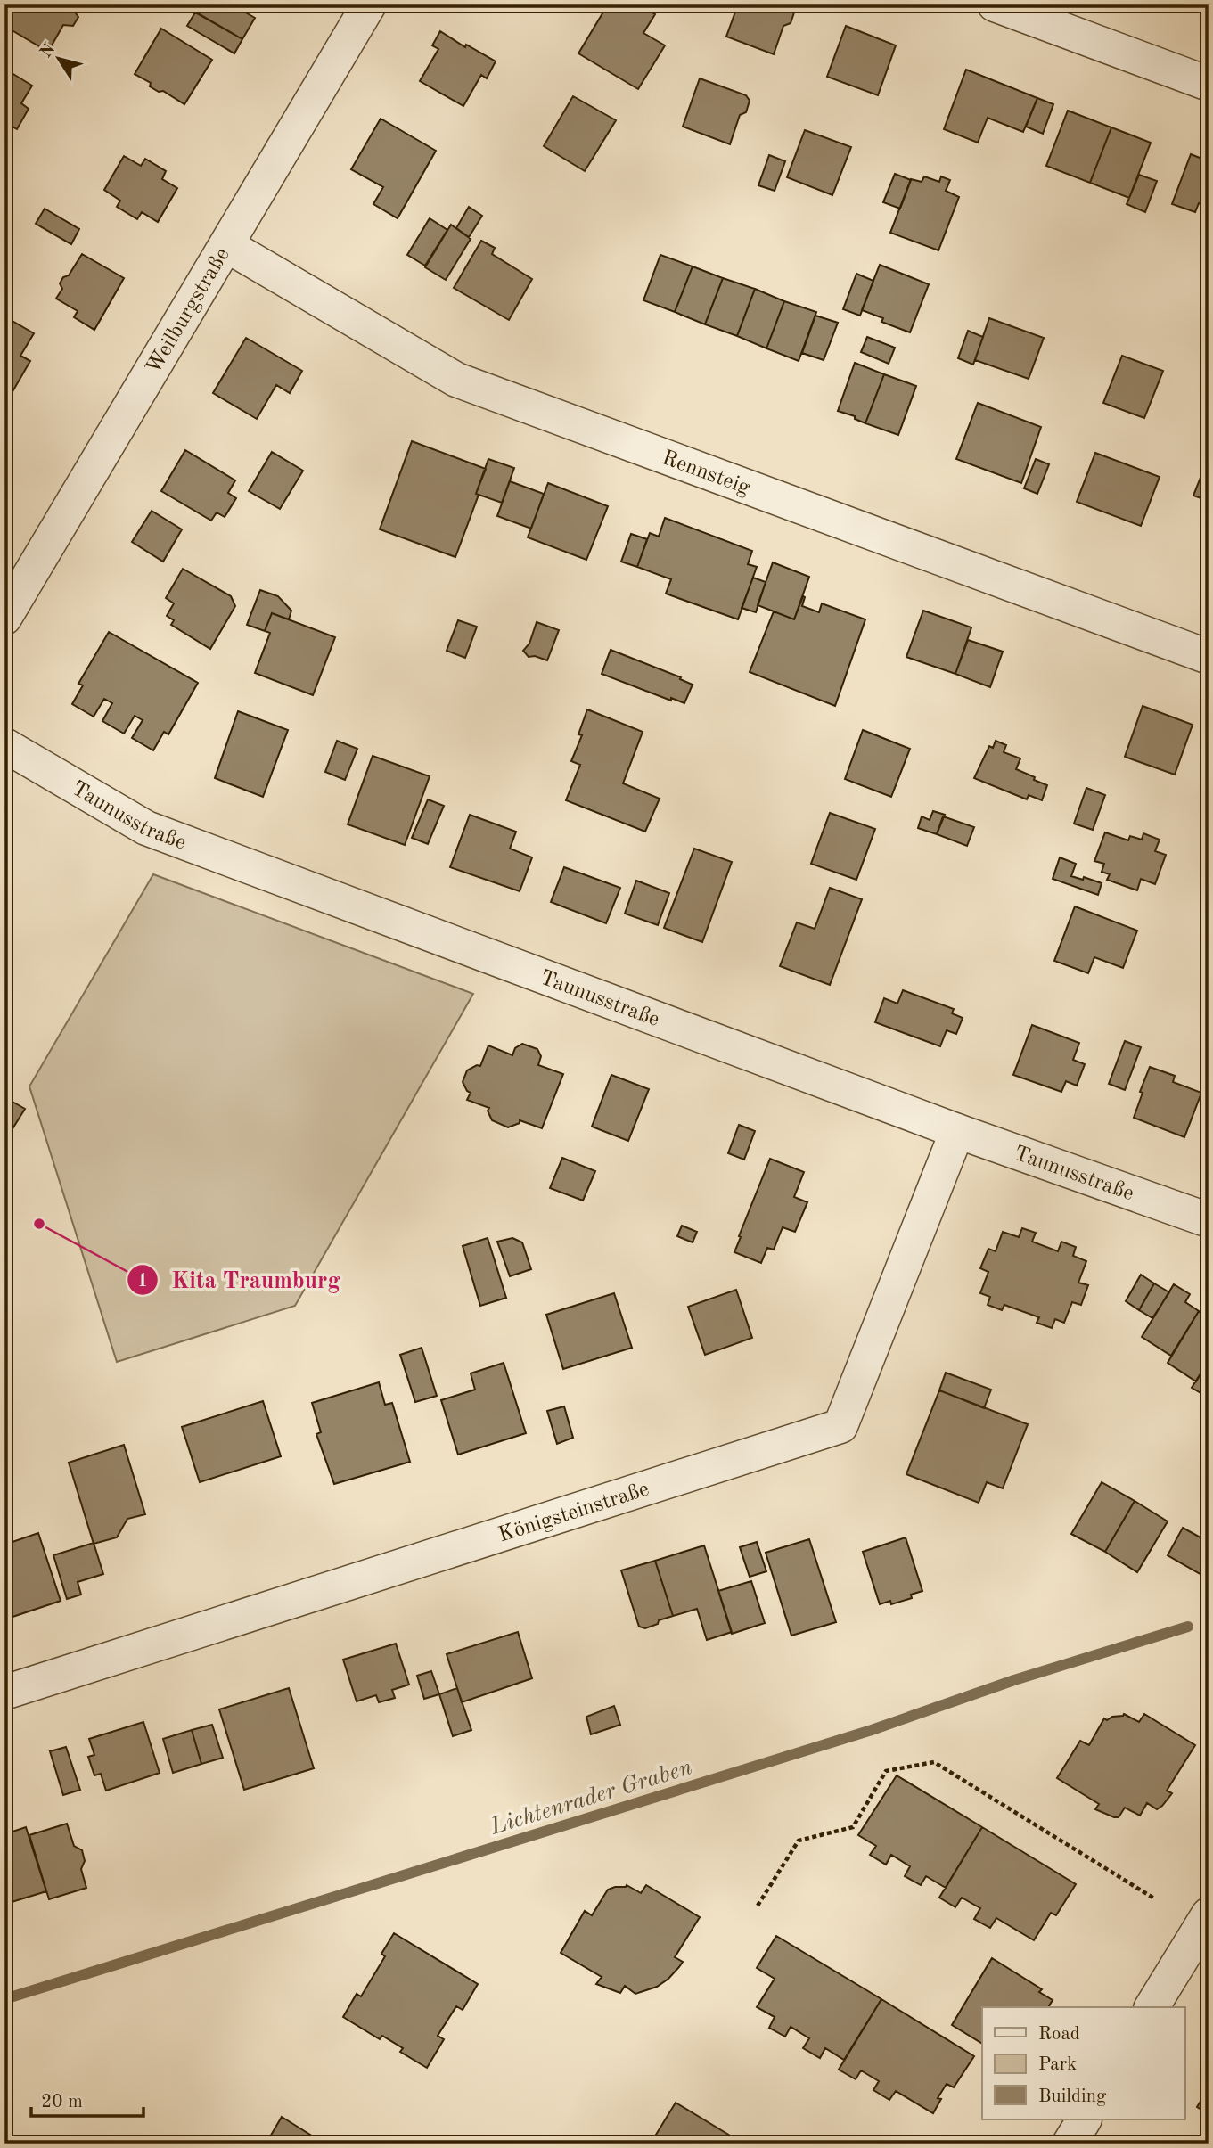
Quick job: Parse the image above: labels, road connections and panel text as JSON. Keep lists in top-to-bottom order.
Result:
{
  "streets": {
    "street": [
      "Weilburgstraße",
      "Rennsteig",
      "Taunusstraße",
      "Königsteinstraße"
    ]
  },
  "crossings": [
    ["Weilburgstraße", "Rennsteig"],
    ["Taunusstraße", "Königsteinstraße"]
  ],
  "water": ["Lichtenrader Graben"],
  "places": ["Kita Traumburg"],
  "legend": ["Road", "Park", "Building"],
  "scale_bar": "20 m",
  "north": "top left"
}
